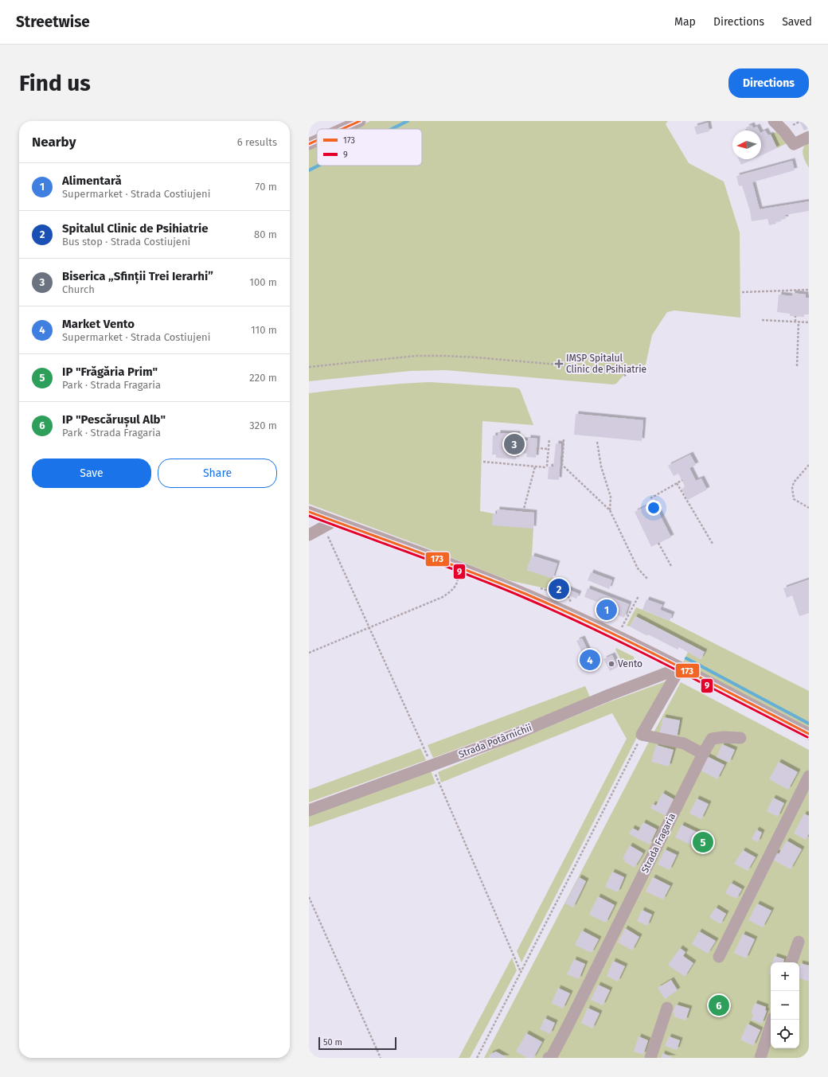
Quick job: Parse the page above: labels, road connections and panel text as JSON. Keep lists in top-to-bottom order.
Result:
{
  "streets": {
    "street": ["Strada Potârnichii", "Strada Fragaria"]
  },
  "places": {
    "health": ["IMSP Spitalul Clinic de Psihiatrie"],
    "other": ["Vento"]
  },
  "lines": ["transit line 173", "transit line 9"],
  "legend": ["173", "9"],
  "scale_bar": "50 m",
  "north": "left",
  "page": {
    "header": "Streetwise",
    "nav": ["Map", "Directions", "Saved"],
    "buttons": [
      "Directions",
      ["Save", "Share"]
    ],
    "title": "Find us",
    "heading": ["Nearby", "6 results"],
    "list": [
      {
        "mark": "1",
        "name": "Alimentară",
        "note": "Supermarket · Strada Costiujeni",
        "value": "70 m"
      },
      {
        "mark": "2",
        "name": "Spitalul Clinic de Psihiatrie",
        "note": "Bus stop · Strada Costiujeni",
        "value": "80 m"
      },
      {
        "mark": "3",
        "name": "Biserica „Sfinții Trei Ierarhi”",
        "note": "Church",
        "value": "100 m"
      },
      {
        "mark": "4",
        "name": "Market Vento",
        "note": "Supermarket · Strada Costiujeni",
        "value": "110 m"
      },
      {
        "mark": "5",
        "name": "IP \"Frăgăria Prim\"",
        "note": "Park · Strada Fragaria",
        "value": "220 m"
      },
      {
        "mark": "6",
        "name": "IP \"Pescărușul Alb\"",
        "note": "Park · Strada Fragaria",
        "value": "320 m"
      }
    ],
    "pins": [
      "3",
      "2",
      "1",
      "4",
      "5",
      "6"
    ],
    "map_buttons": ["+", "−"],
    "scale": "50 m"
  }
}
